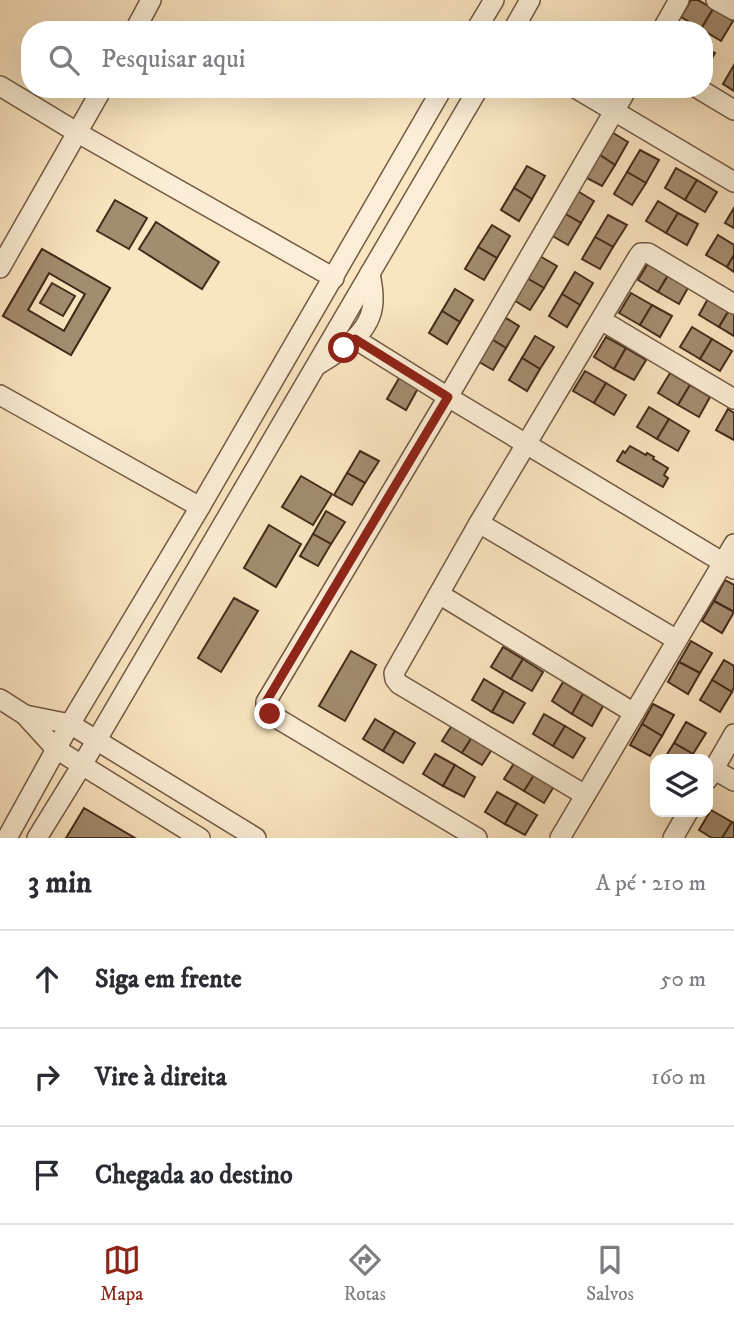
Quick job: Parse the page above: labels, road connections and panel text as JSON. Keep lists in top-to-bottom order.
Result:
{
  "page": {
    "search": "Pesquisar aqui",
    "heading": ["3 min", "A pé · 210 m"],
    "list": [
      ["Siga em frente", "50 m"],
      ["Vire à direita", "160 m"],
      "Chegada ao destino"
    ],
    "nav": ["Mapa", "Rotas", "Salvos"]
  }
}
